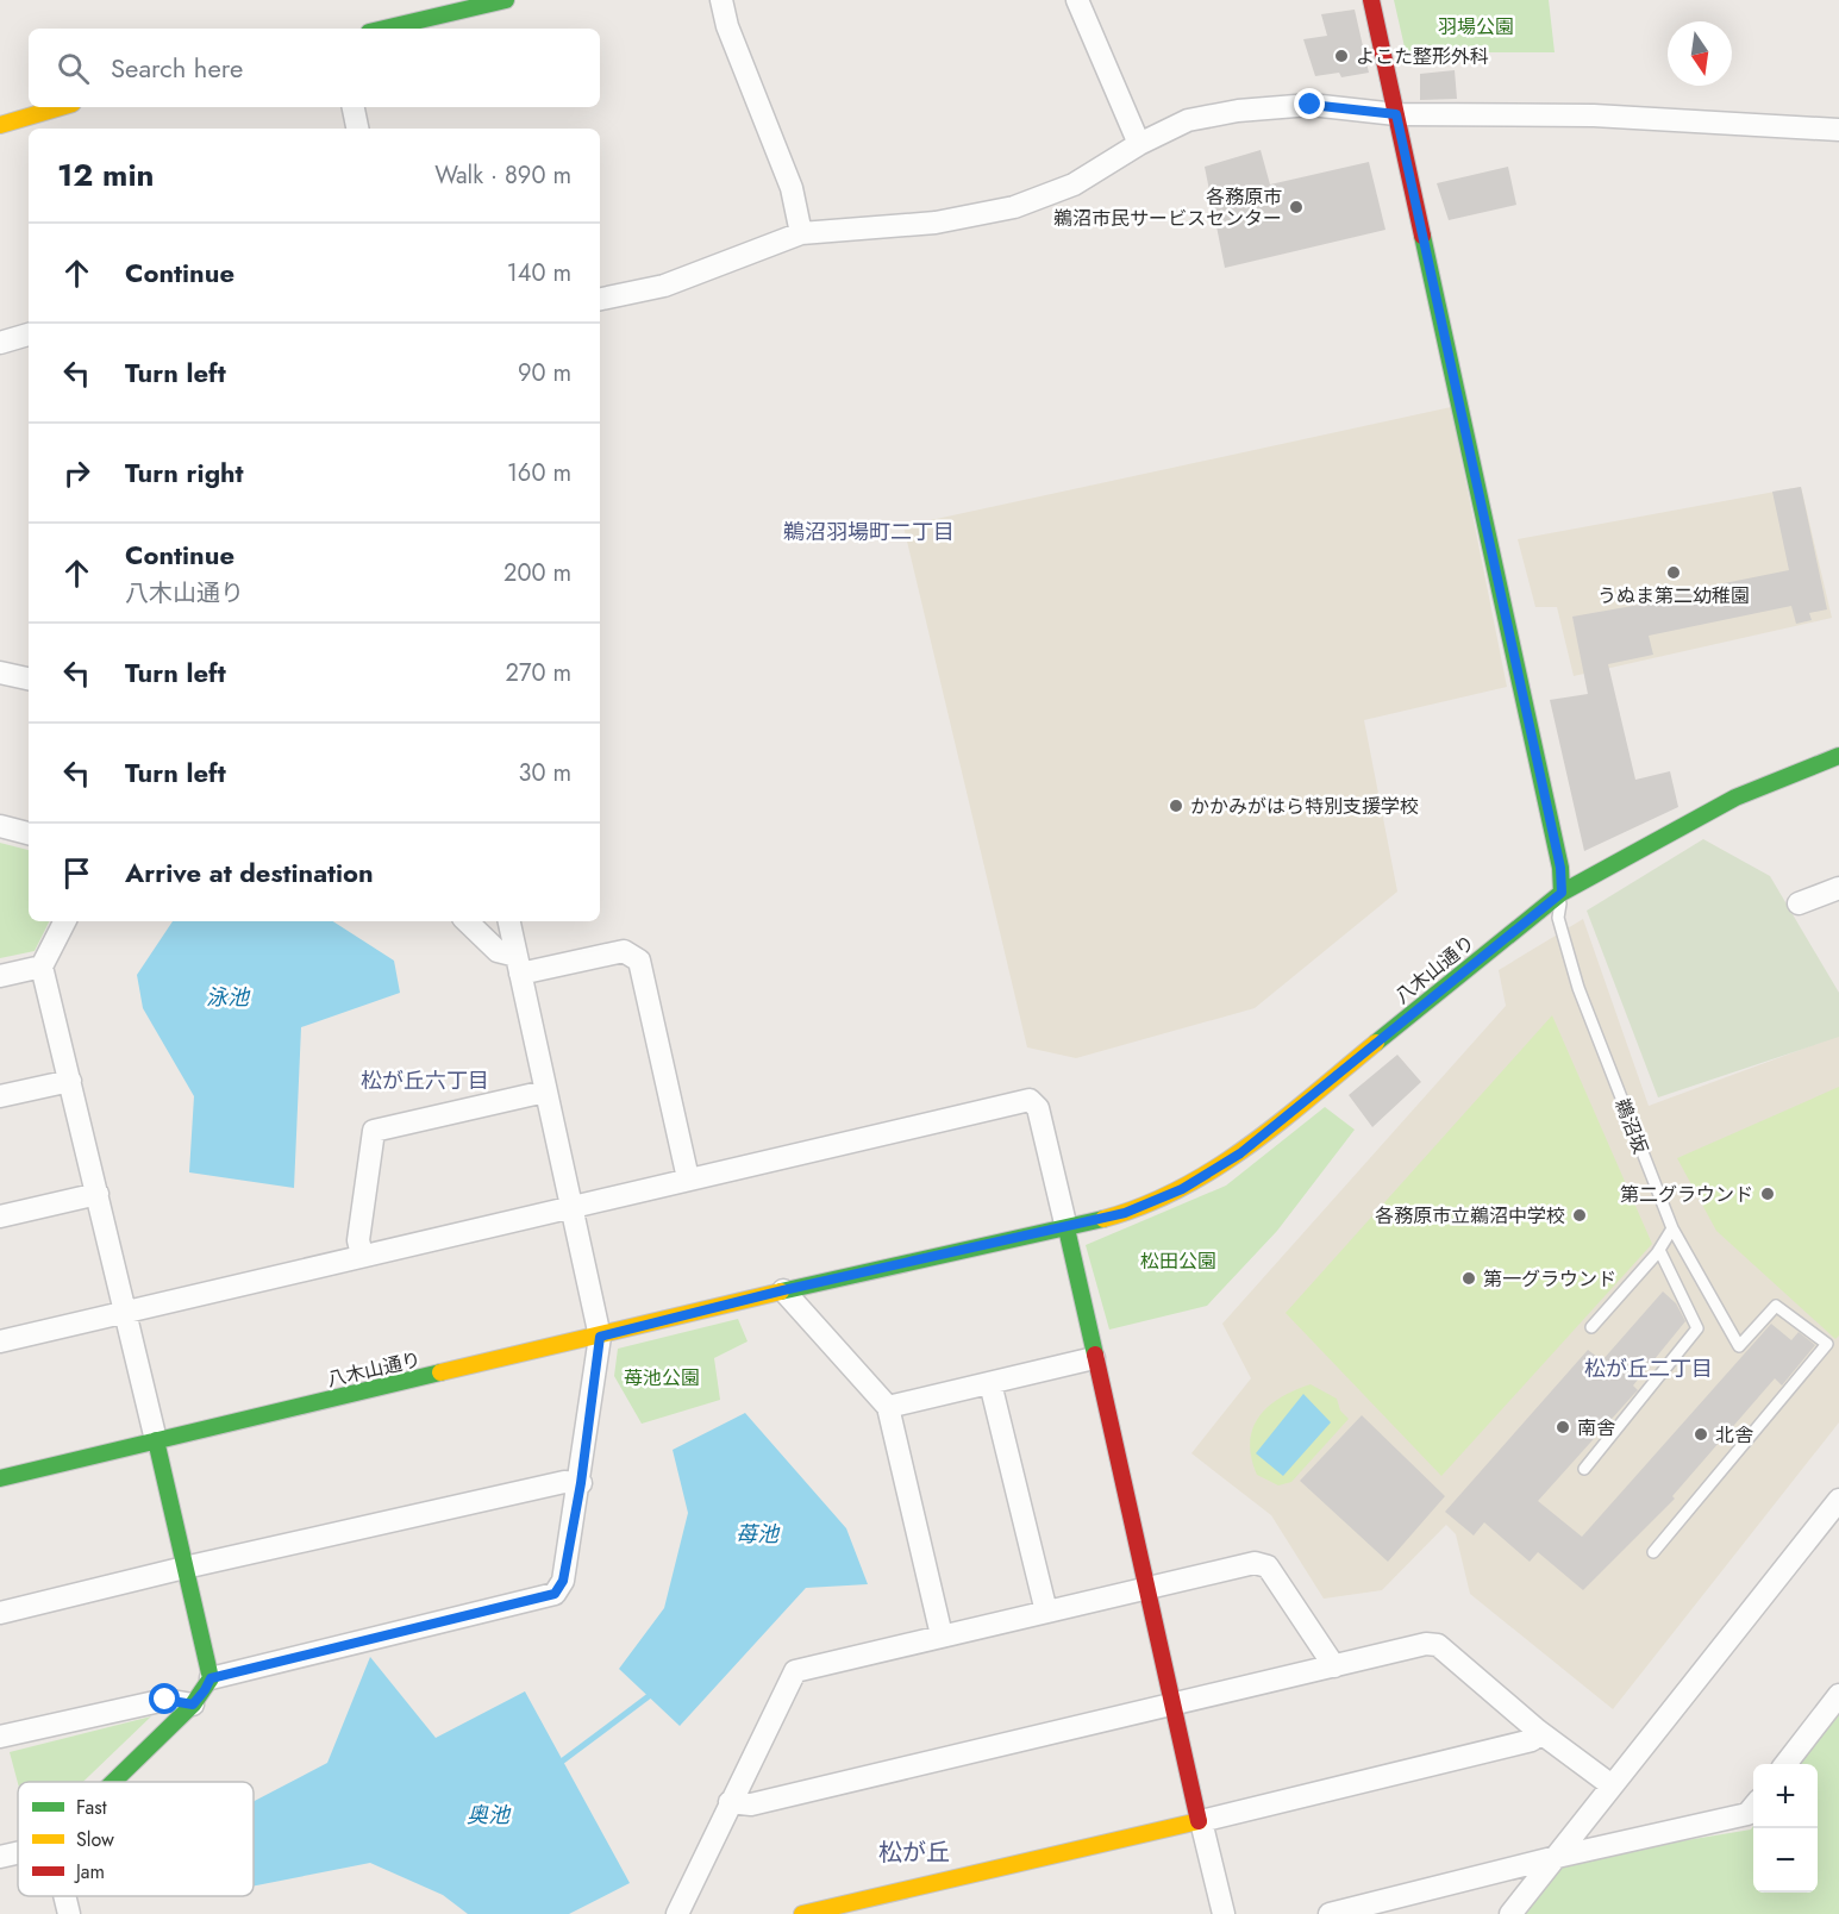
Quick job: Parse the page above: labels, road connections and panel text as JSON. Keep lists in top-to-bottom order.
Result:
{
  "streets": {
    "street": ["八木山通り"],
    "lane": ["鵜沼坂"]
  },
  "crossings": [
    ["八木山通り", "鵜沼坂"]
  ],
  "districts": [
    "鵜沼羽場町二丁目",
    "松が丘六丁目",
    "松が丘二丁目",
    "松が丘"
  ],
  "water": ["泳池", "苺池", "奥池"],
  "parks": ["羽場公園", "松田公園", "苺池公園"],
  "places": [
    "よこた整形外科",
    "各務原市 鵜沼市民サービスセンター",
    "うぬま第二幼稚園",
    "かかみがはら特別支援学校",
    "第二グラウンド",
    "各務原市立鵜沼中学校",
    "第一グラウンド",
    "南舎",
    "北舎"
  ],
  "legend": ["Fast", "Slow", "Jam"],
  "north": "bottom",
  "page": {
    "search": "Search here",
    "heading": ["12 min", "Walk · 890 m"],
    "list": [
      ["Continue", "140 m"],
      ["Turn left", "90 m"],
      ["Turn right", "160 m"],
      ["Continue", "八木山通り", "200 m"],
      ["Turn left", "270 m"],
      ["Turn left", "30 m"],
      "Arrive at destination"
    ],
    "map_buttons": ["+", "−"]
  }
}
